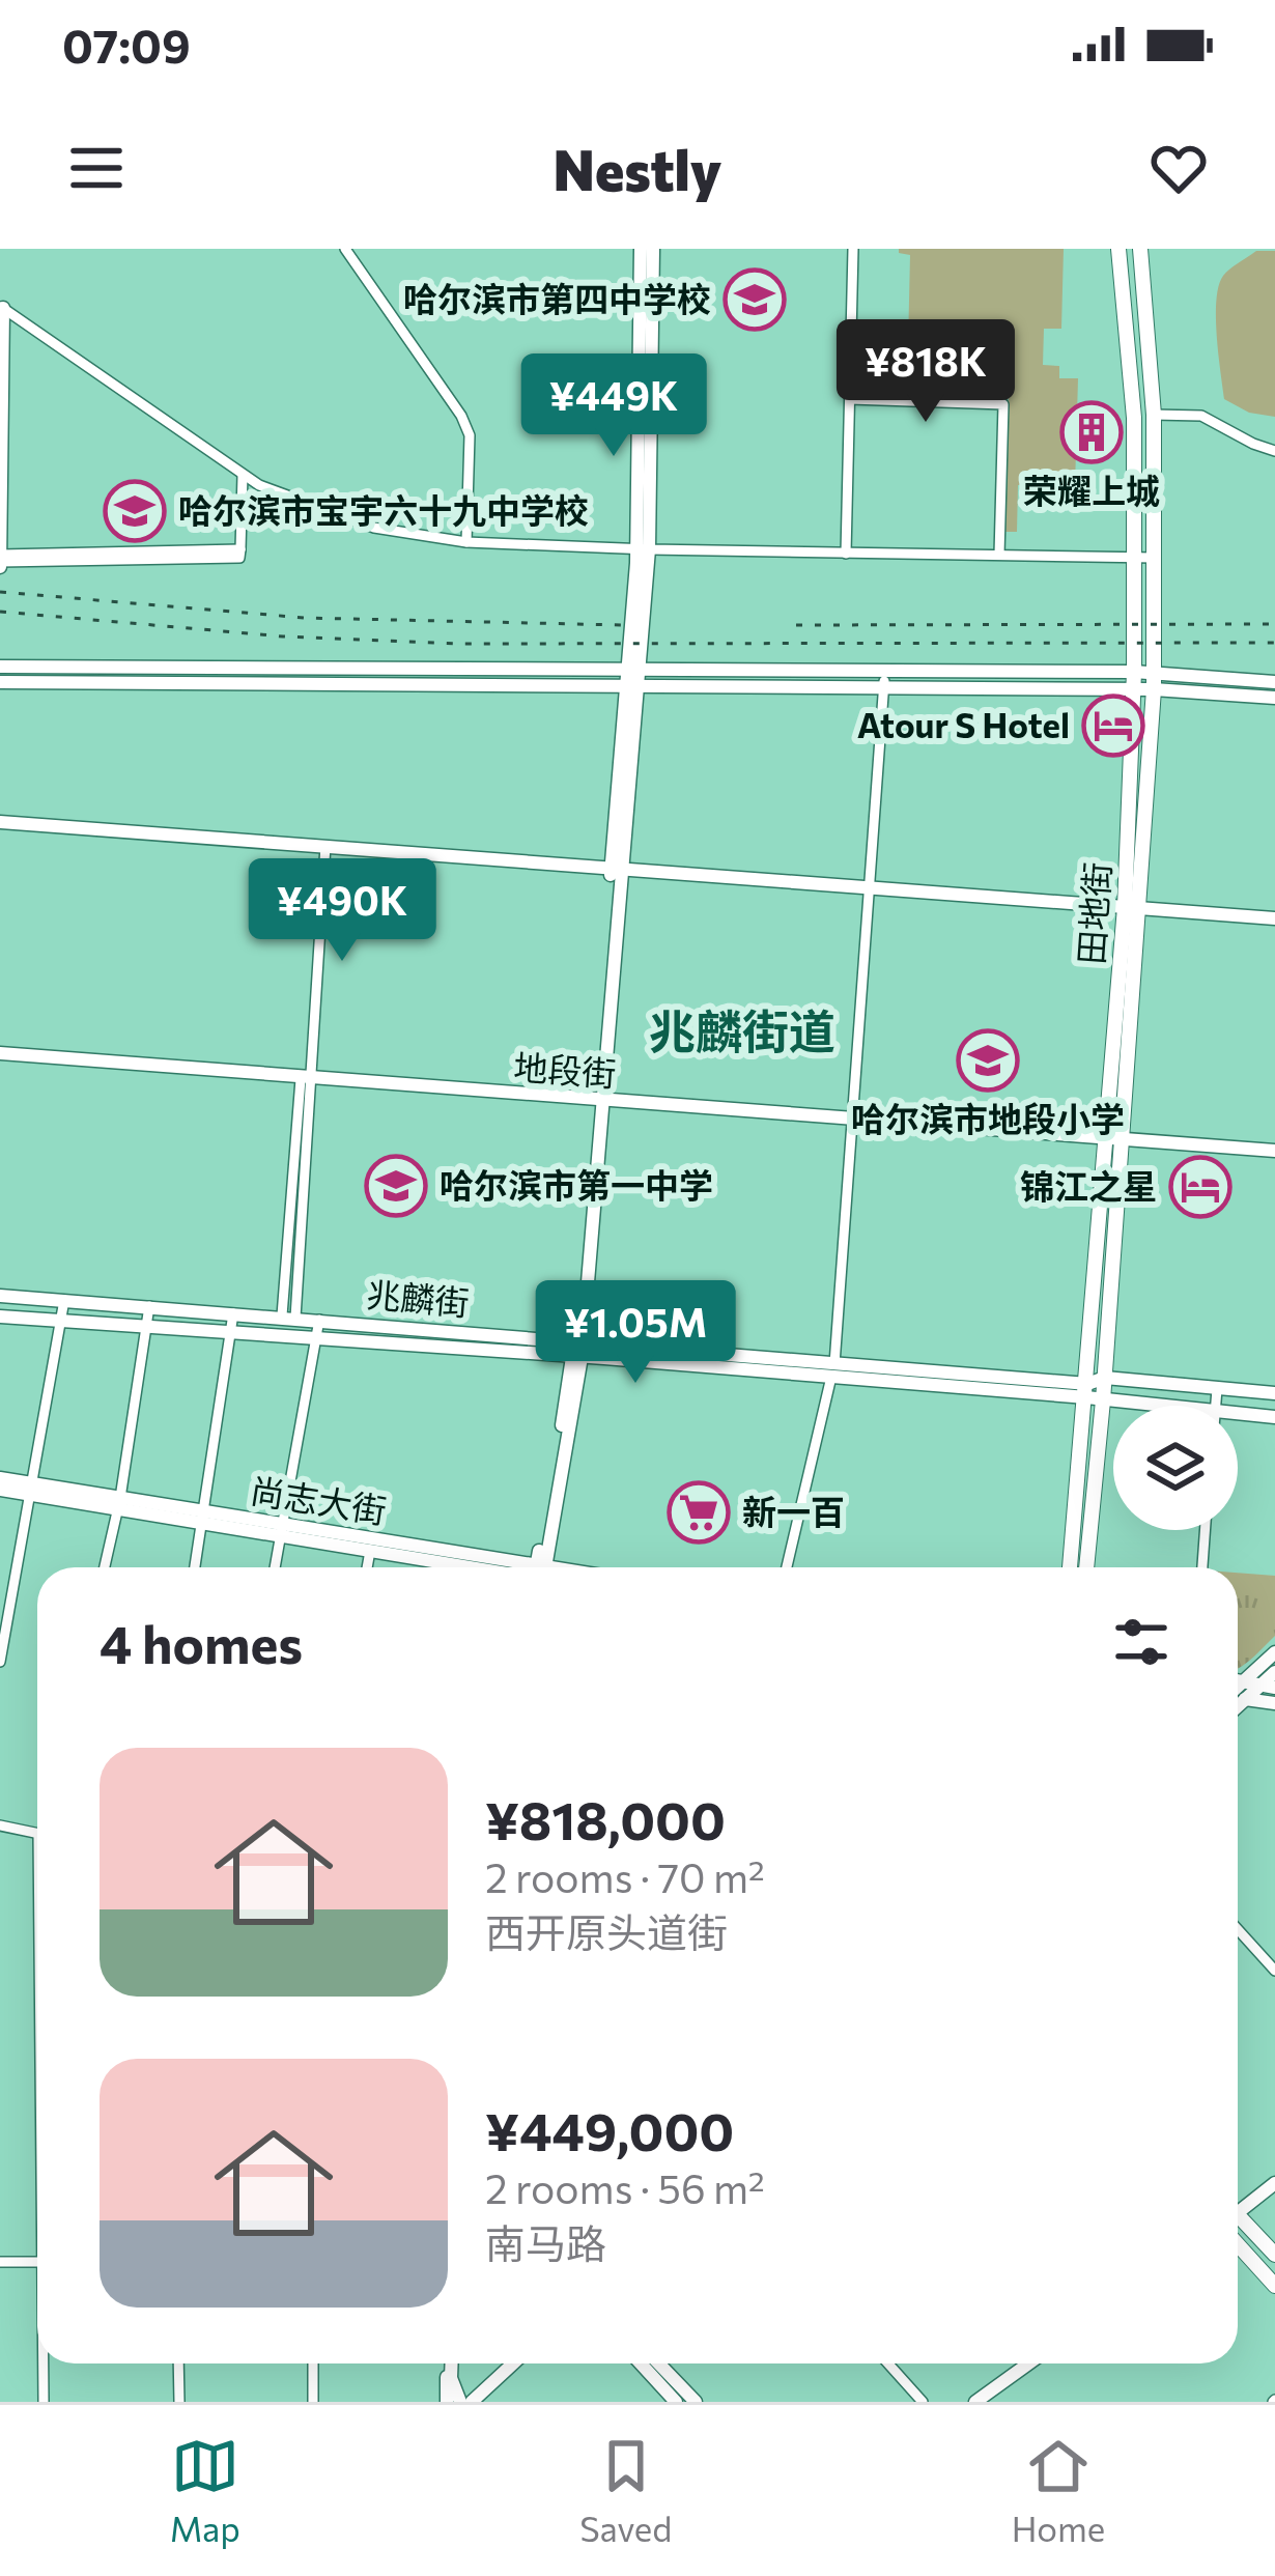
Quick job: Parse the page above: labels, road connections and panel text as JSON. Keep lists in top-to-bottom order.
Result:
{
  "streets": {
    "highway": ["田地街"],
    "main road": ["地段街", "兆麟街", "尚志大街"]
  },
  "crossings": [
    ["田地街", "地段街"],
    ["田地街", "兆麟街"]
  ],
  "districts": ["兆麟街道"],
  "places": {
    "school or university": [
      "哈尔滨市第四中学校",
      "哈尔滨市宝宇六十九中学校",
      "哈尔滨市地段小学",
      "哈尔滨市第一中学"
    ],
    "building": ["荣耀上城"],
    "hotel": ["Atour S Hotel", "锦江之星"],
    "supermarket": ["新一百"]
  },
  "page": {
    "status": "07:09",
    "header": "Nestly",
    "price": [
      "¥818K",
      "¥449K",
      "¥490K",
      "¥1.05M"
    ],
    "heading": "4 homes",
    "list": [
      {
        "name": "¥818,000",
        "note": "2 rooms · 70 m² · 西开原头道街"
      },
      {
        "name": "¥449,000",
        "note": "2 rooms · 56 m² · 南马路"
      }
    ],
    "tabs": ["Map", "Saved", "Home"]
  }
}
